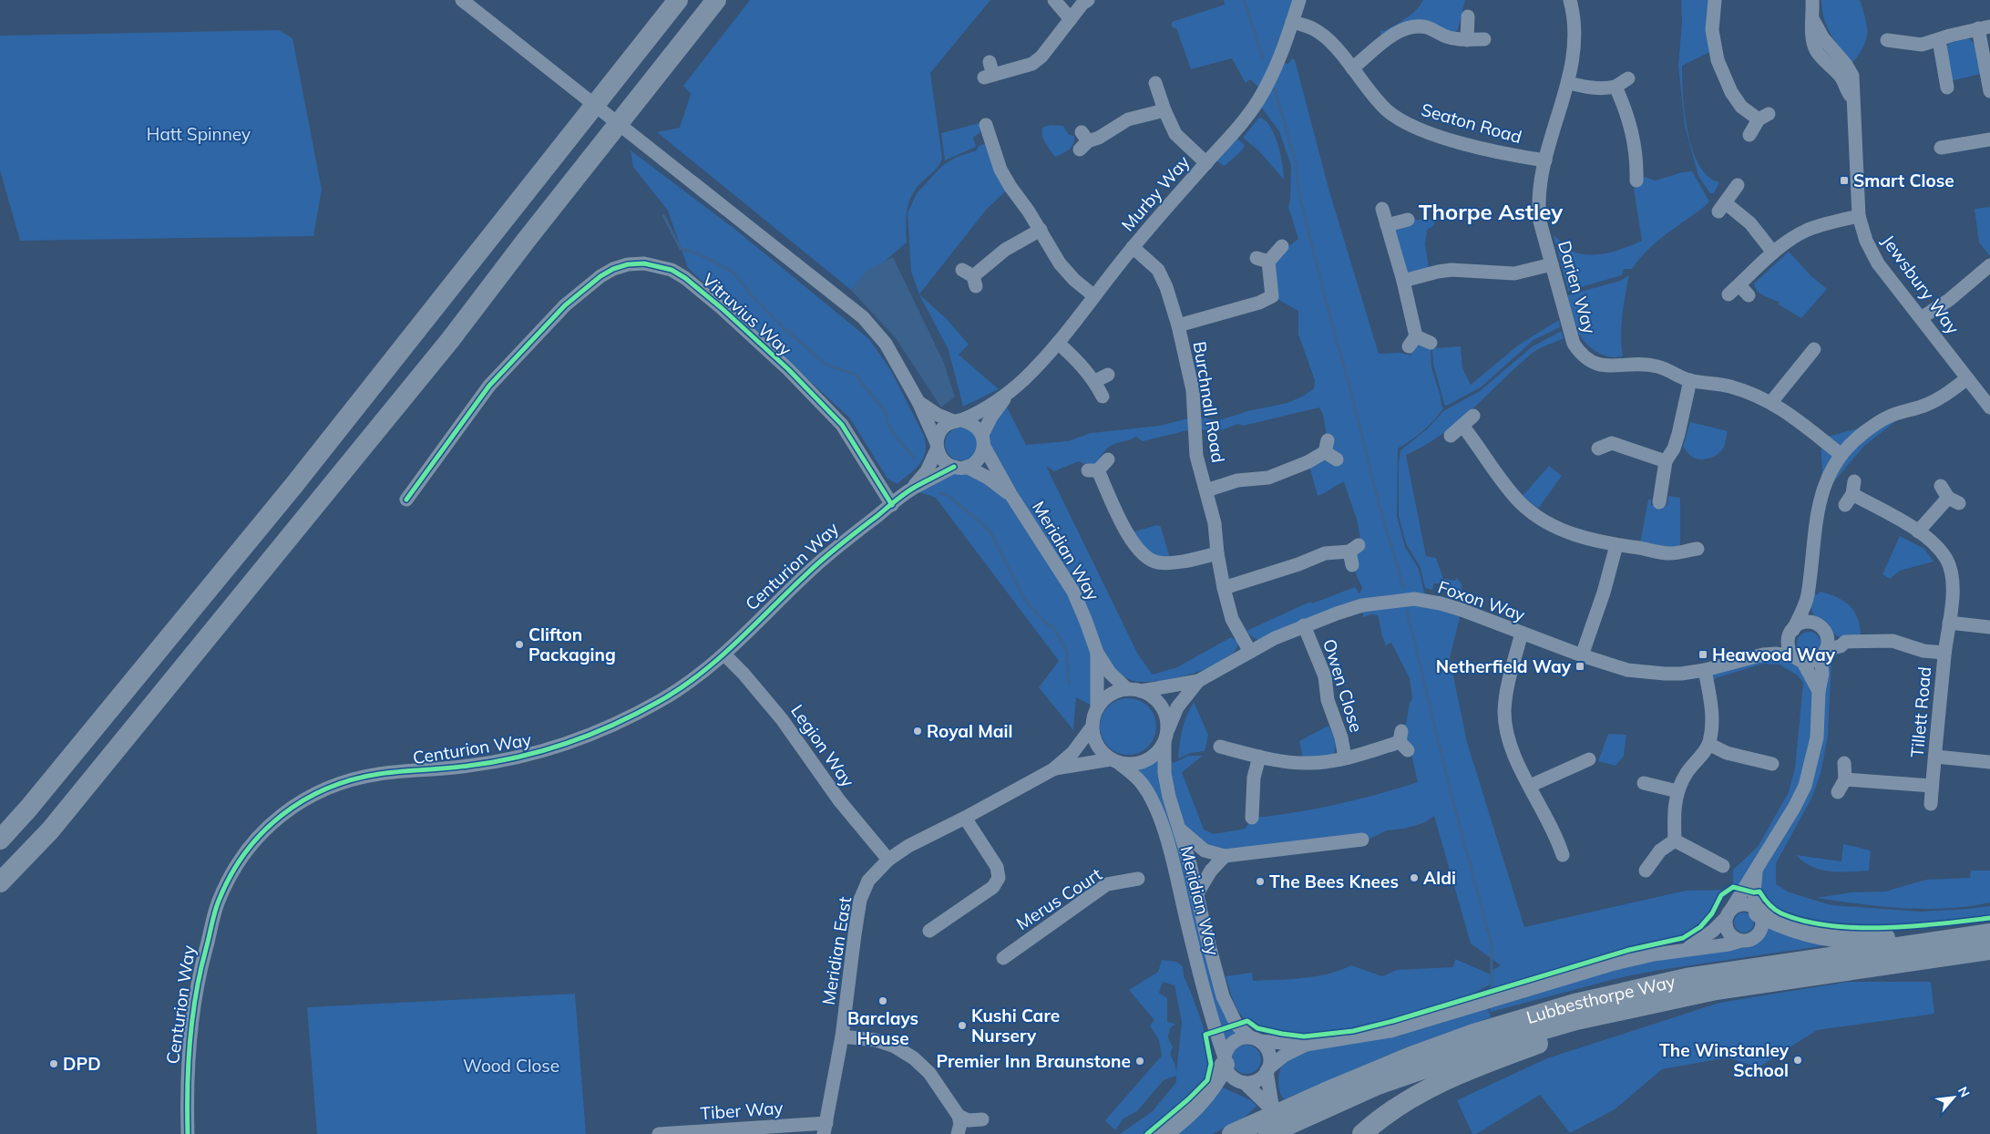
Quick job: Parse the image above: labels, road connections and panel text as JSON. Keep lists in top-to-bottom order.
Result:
{
  "streets": {
    "highway": ["Lubbesthorpe Way"],
    "street": [
      "Seaton Road",
      "Murby Way",
      "Jewsbury Way",
      "Darien Way",
      "Vitruvius Way",
      "Burchnall Road",
      "Meridian Way",
      "Centurion Way",
      "Foxon Way",
      "Owen Close",
      "Tillett Road",
      "Legion Way",
      "Merus Court",
      "Meridian East",
      "Tiber Way"
    ]
  },
  "crossings": [
    ["Seaton Road", "Murby Way"],
    ["Seaton Road", "Darien Way"],
    ["Murby Way", "Burchnall Road"],
    ["Murby Way", "Meridian Way"],
    ["Murby Way", "Centurion Way"],
    ["Vitruvius Way", "Centurion Way"],
    ["Burchnall Road", "Foxon Way"],
    ["Meridian Way", "Centurion Way"],
    ["Meridian Way", "Foxon Way"],
    ["Meridian Way", "Meridian East"],
    ["Centurion Way", "Legion Way"],
    ["Foxon Way", "Owen Close"],
    ["Foxon Way", "Meridian East"],
    ["Legion Way", "Meridian East"],
    ["Meridian East", "Tiber Way"]
  ],
  "districts": ["Thorpe Astley"],
  "parks": ["Hatt Spinney", "Wood Close"],
  "places": {
    "transit": ["Smart Close", "Heawood Way", "Netherfield Way"],
    "other": [
      "Clifton Packaging",
      "Royal Mail",
      "Aldi",
      "The Bees Knees",
      "Barclays House",
      "Kushi Care Nursery",
      "The Winstanley School",
      "Premier Inn Braunstone",
      "DPD"
    ]
  },
  "north": "top right"
}
